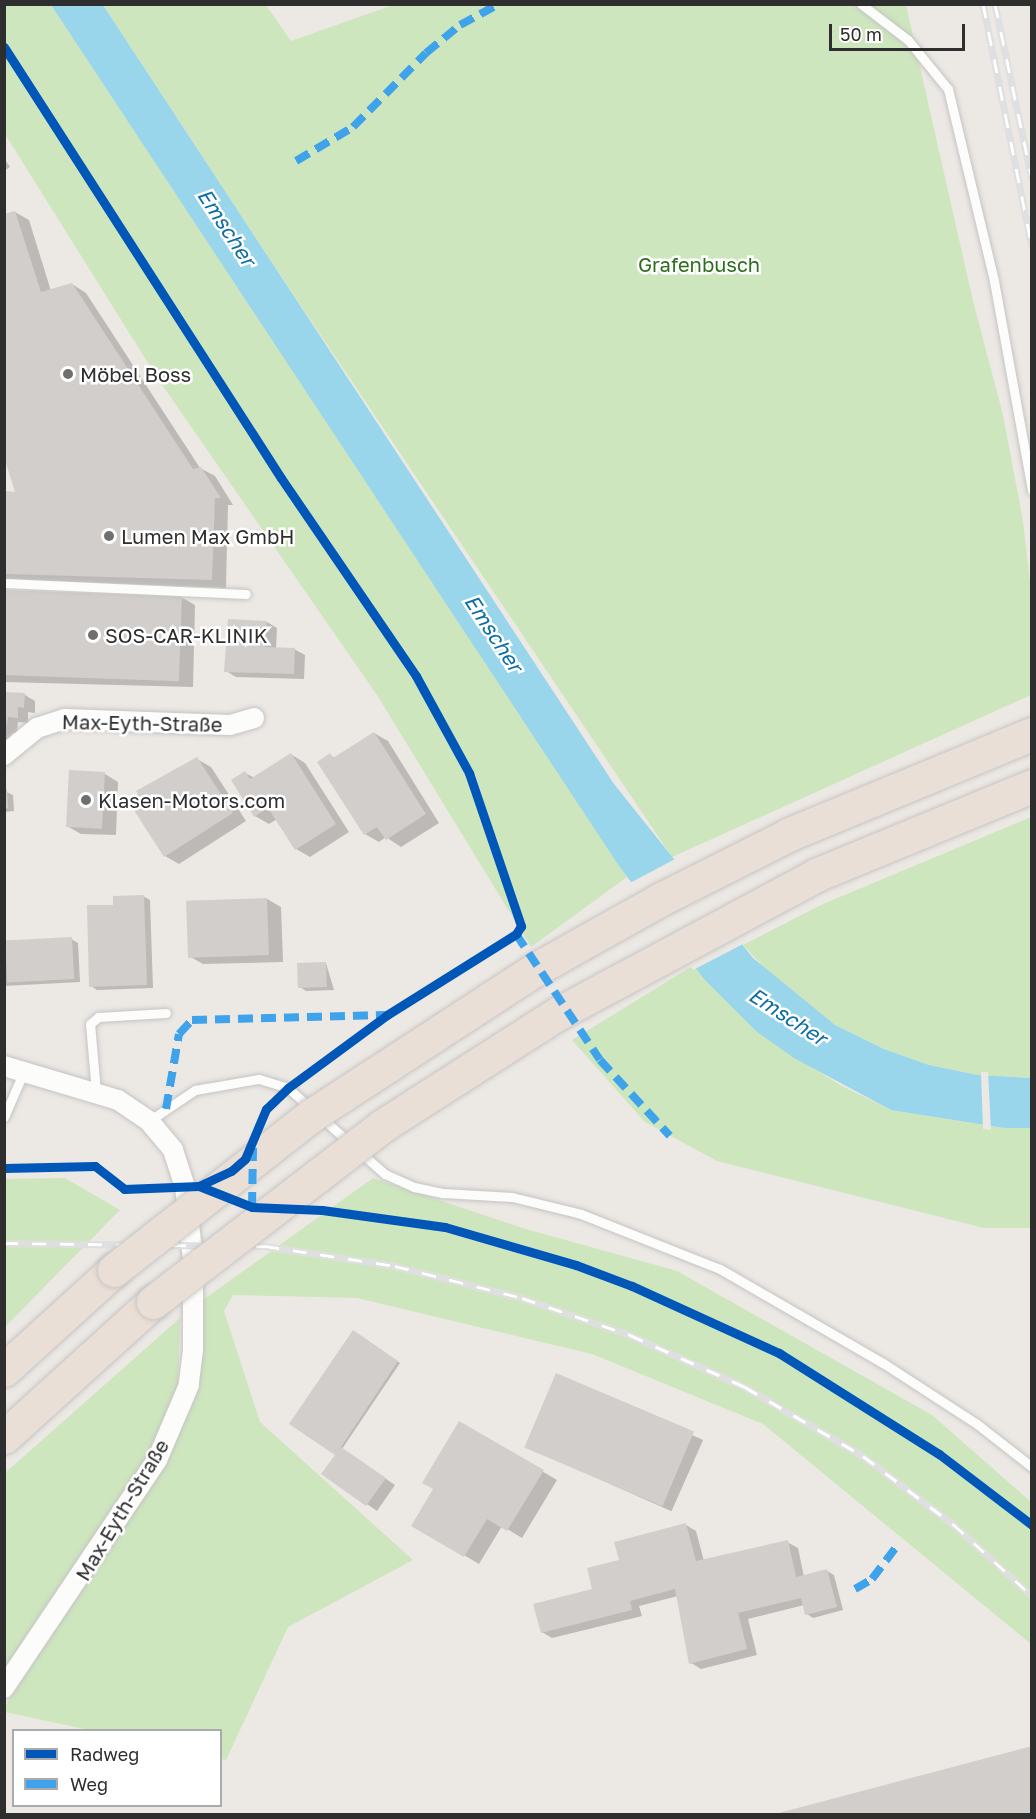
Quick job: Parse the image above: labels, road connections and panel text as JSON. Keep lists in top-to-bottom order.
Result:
{
  "streets": {
    "street": ["Max-Eyth-Straße"]
  },
  "water": ["Emscher"],
  "parks": ["Grafenbusch"],
  "places": [
    "Möbel Boss",
    "Lumen Max GmbH",
    "SOS-CAR-KLINIK",
    "Klasen-Motors.com"
  ],
  "legend": ["Radweg", "Weg"],
  "scale_bar": "50 m"
}
